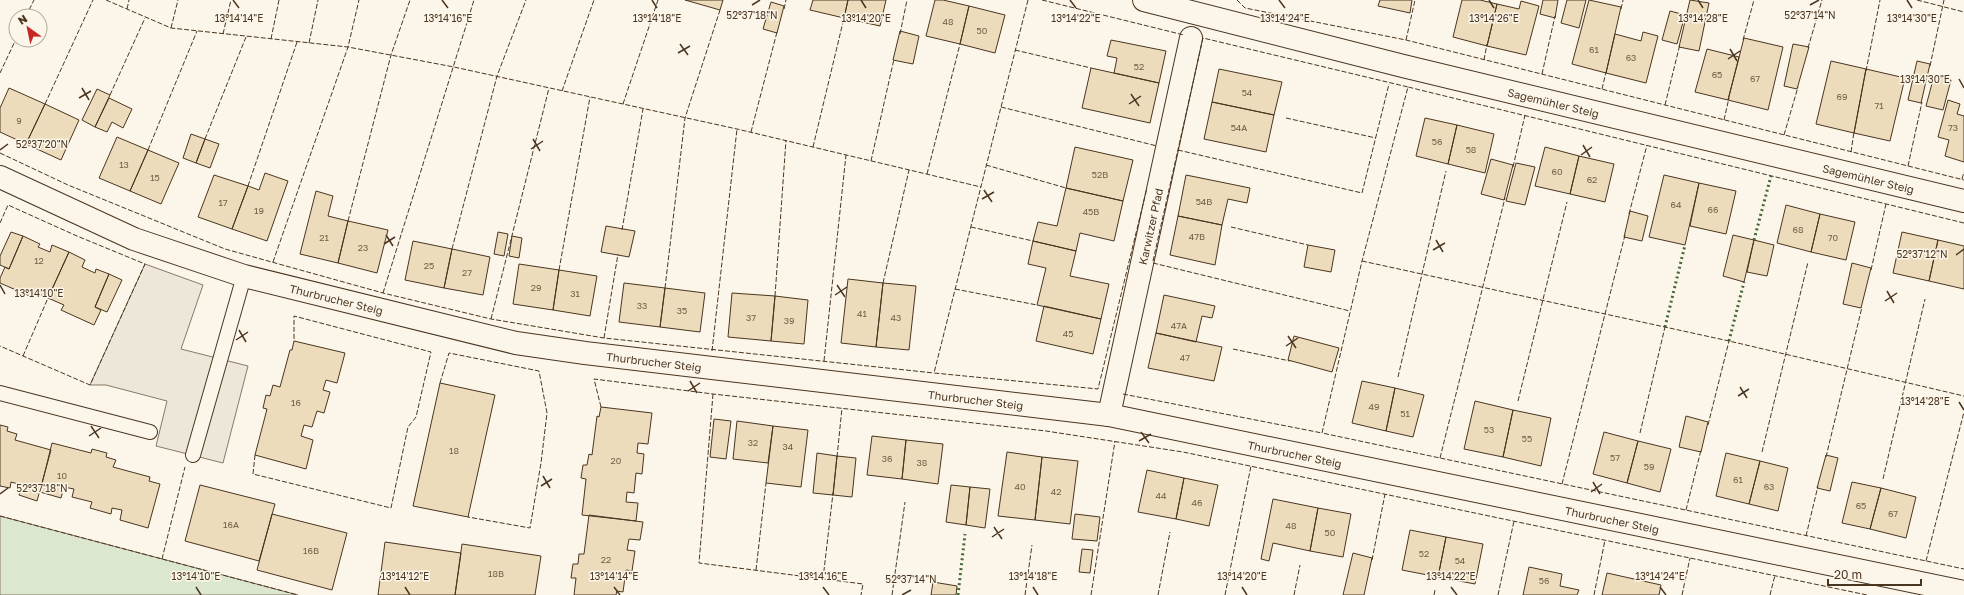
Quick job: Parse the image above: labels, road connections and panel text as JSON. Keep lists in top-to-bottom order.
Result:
{
  "streets": {
    "street": ["Sagemühler Steig", "Karwitzer Pfad", "Thurbrucher Steig"]
  },
  "crossings": [
    ["Karwitzer Pfad", "Thurbrucher Steig"]
  ],
  "house_numbers": [
    "48",
    "50",
    "61",
    "63",
    "52",
    "65",
    "67",
    "54",
    "69",
    "71",
    "9",
    "54A",
    "73",
    "56",
    "58",
    "13",
    "60",
    "52B",
    "15",
    "62",
    "54B",
    "17",
    "64",
    "66",
    "19",
    "45B",
    "68",
    "47B",
    "21",
    "70",
    "23",
    "12",
    "25",
    "27",
    "29",
    "31",
    "33",
    "35",
    "41",
    "37",
    "43",
    "39",
    "47A",
    "45",
    "47",
    "16",
    "49",
    "51",
    "53",
    "55",
    "32",
    "34",
    "18",
    "57",
    "36",
    "20",
    "38",
    "59",
    "10",
    "61",
    "40",
    "63",
    "42",
    "44",
    "46",
    "65",
    "67",
    "16A",
    "48",
    "50",
    "16B",
    "52",
    "22",
    "54",
    "18B",
    "56"
  ],
  "scale_bar": "20 m",
  "north": "top left",
  "coordinates": [
    "52°37'18\"N",
    "52°37'14\"N",
    "13°14'24\"E",
    "13°14'28\"E",
    "13°14'30\"E",
    "13°14'14\"E",
    "13°14'16\"E",
    "13°14'18\"E",
    "13°14'20\"E",
    "13°14'22\"E",
    "13°14'26\"E",
    "52°37'20\"N",
    "52°37'12\"N",
    "13°14'10\"E",
    "13°14'12\"E"
  ]
}
